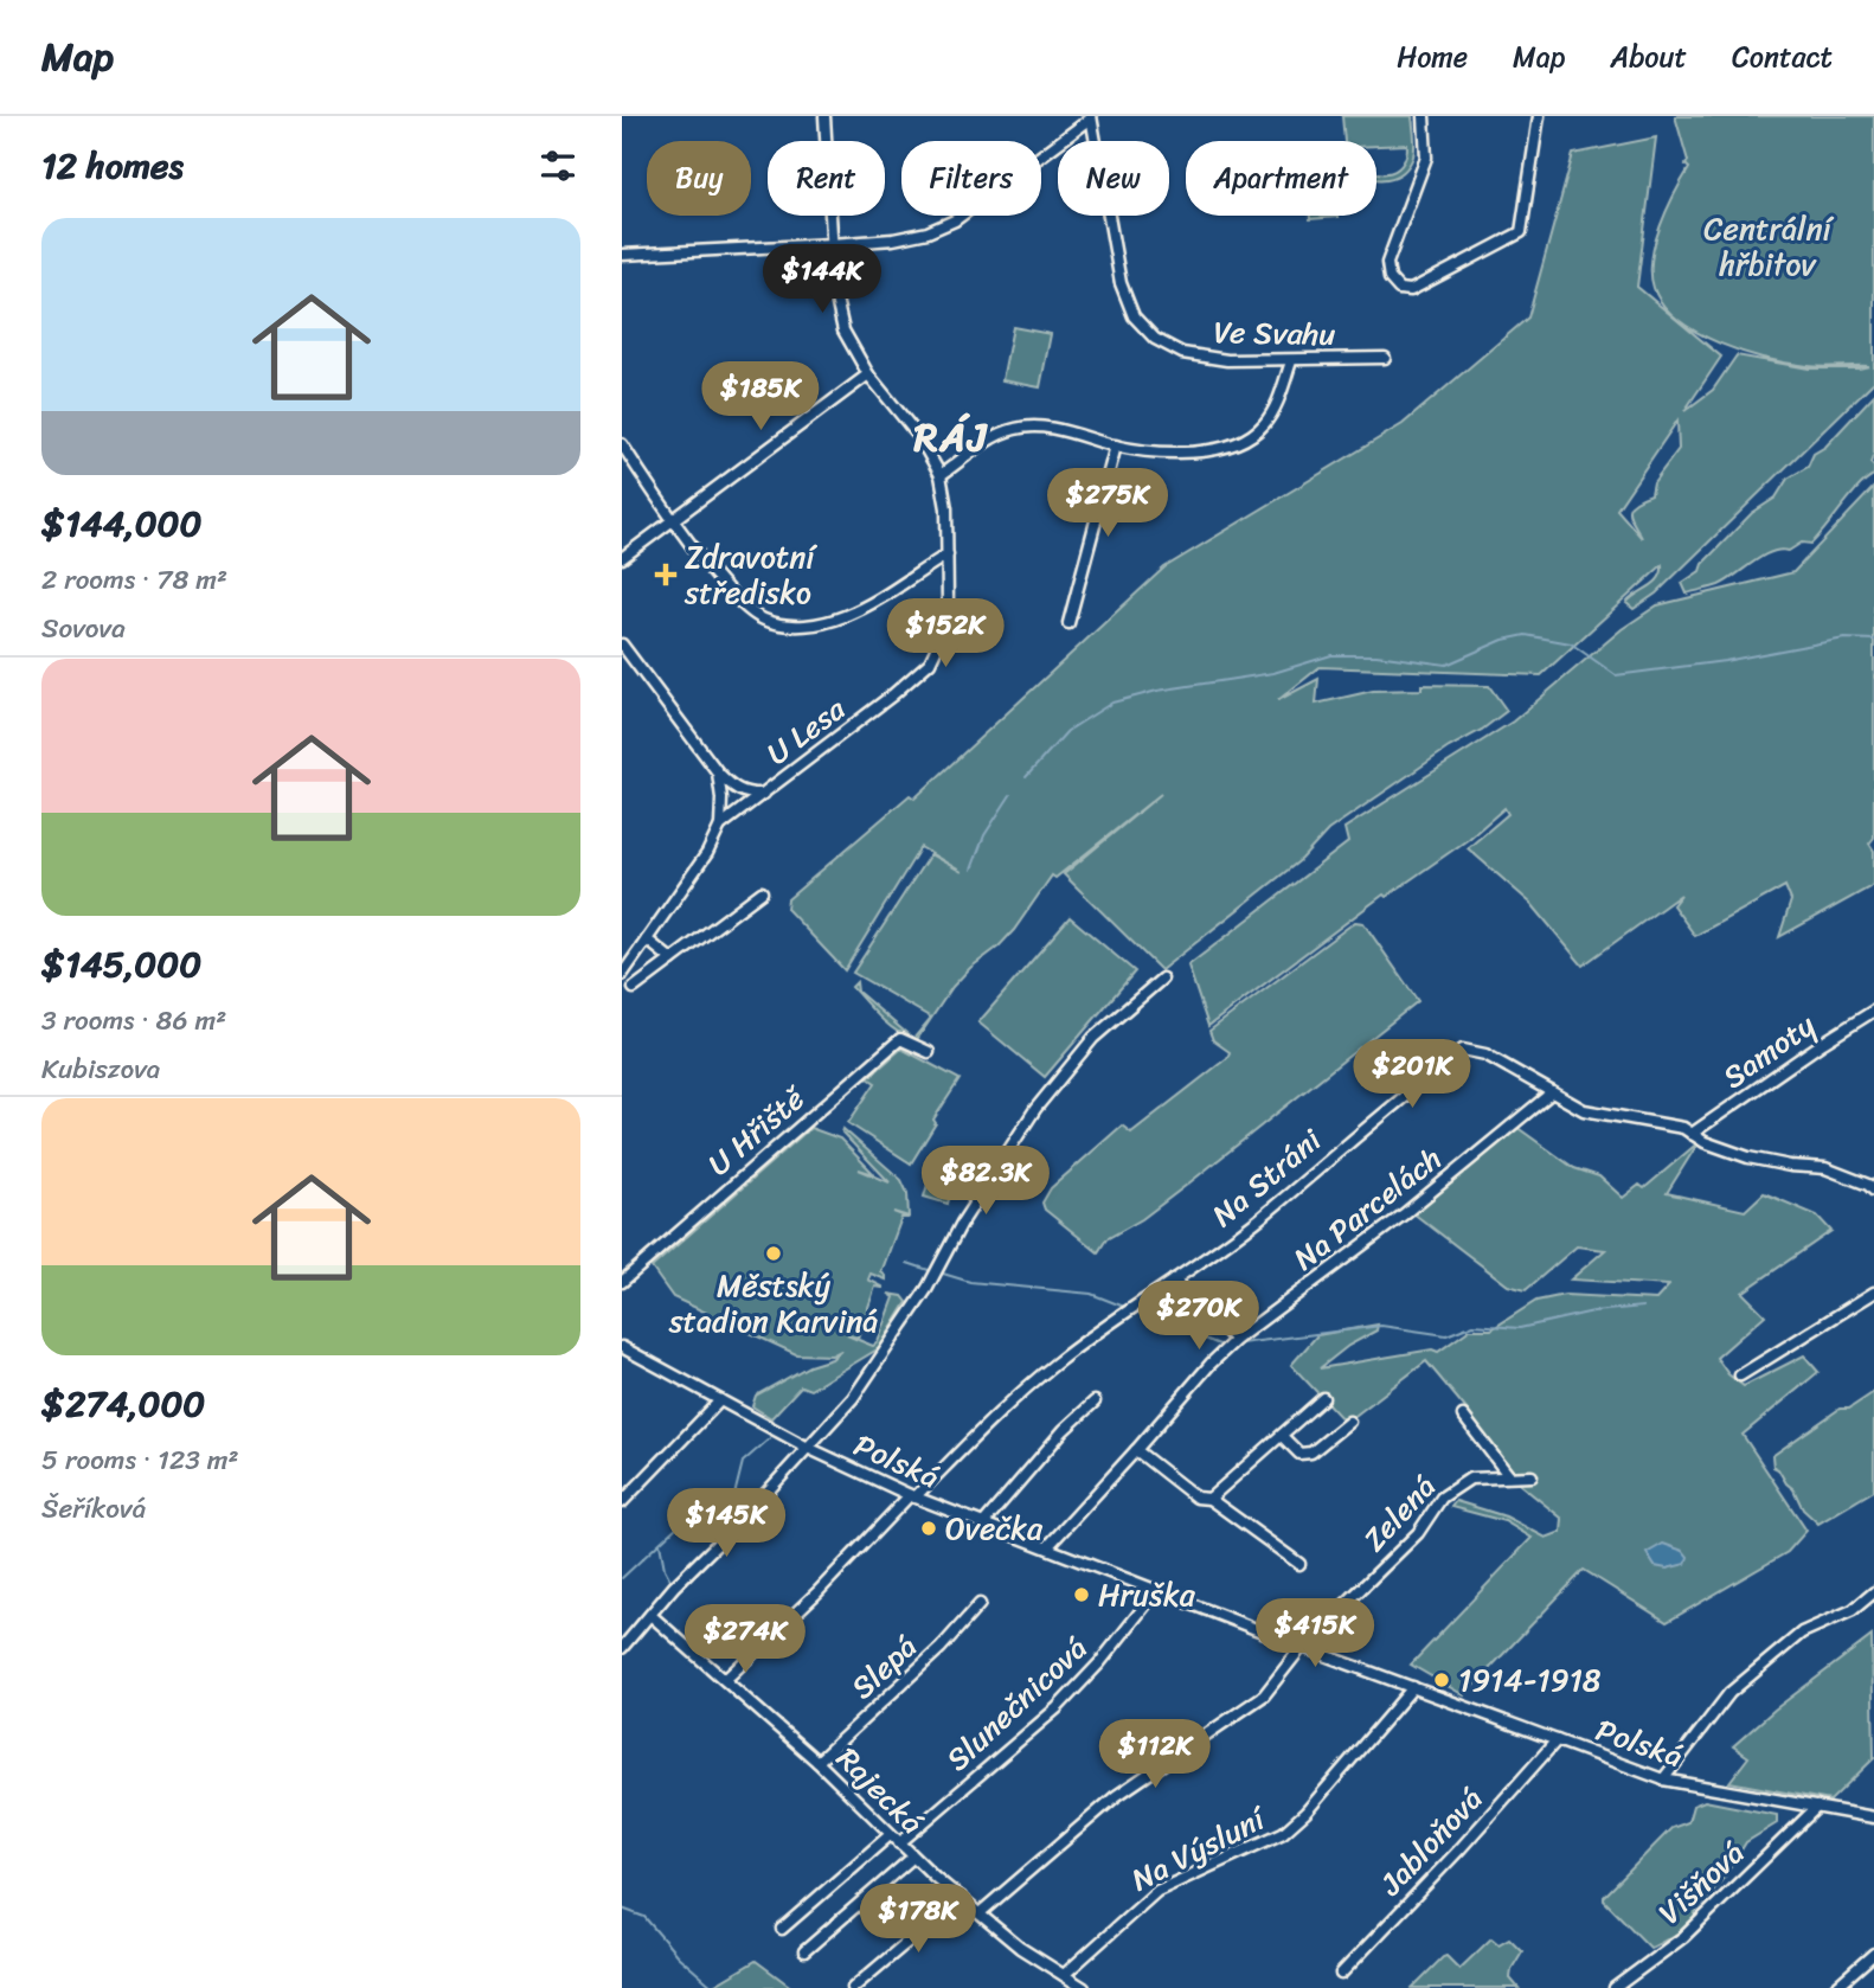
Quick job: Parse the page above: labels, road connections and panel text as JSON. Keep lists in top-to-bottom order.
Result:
{
  "streets": {
    "street": [
      "Ve Svahu",
      "U Lesa",
      "Samoty",
      "U Hřiště",
      "Na Stráni",
      "Na Parcelách",
      "Polská",
      "Zelená",
      "Slepá",
      "Slunečnicová",
      "Rajecká",
      "Jabloňová",
      "Na Výsluní",
      "Višňová"
    ]
  },
  "crossings": [
    ["Samoty", "Na Stráni"],
    ["Na Stráni", "Na Parcelách"],
    ["Na Stráni", "Polská"],
    ["Na Stráni", "Rajecká"],
    ["Na Parcelách", "Polská"],
    ["Polská", "Zelená"],
    ["Polská", "Slunečnicová"],
    ["Polská", "Jabloňová"],
    ["Polská", "Na Výsluní"],
    ["Polská", "Višňová"],
    ["Zelená", "Rajecká"],
    ["Slepá", "Rajecká"],
    ["Slunečnicová", "Rajecká"],
    ["Rajecká", "Na Výsluní"]
  ],
  "districts": ["RÁJ"],
  "parks": ["Centrální hřbitov"],
  "places": {
    "health": ["Zdravotní středisko"],
    "other": [
      "Městský stadion Karviná",
      "Ovečka",
      "Hruška",
      "1914-1918"
    ]
  },
  "page": {
    "header": "Map",
    "nav": [
      "Home",
      "Map",
      "About",
      "Contact"
    ],
    "heading": "12 homes",
    "chip": [
      "Buy",
      "Rent",
      "Filters",
      "New",
      "Apartment"
    ],
    "list": [
      {
        "name": "$144,000",
        "note": "2 rooms · 78 m² · Sovova"
      },
      {
        "name": "$145,000",
        "note": "3 rooms · 86 m² · Kubiszova"
      },
      {
        "name": "$274,000",
        "note": "5 rooms · 123 m² · Šeříková"
      }
    ],
    "price": [
      "$144K",
      "$185K",
      "$275K",
      "$152K",
      "$201K",
      "$82.3K",
      "$270K",
      "$145K",
      "$415K",
      "$274K",
      "$112K",
      "$178K"
    ]
  }
}
